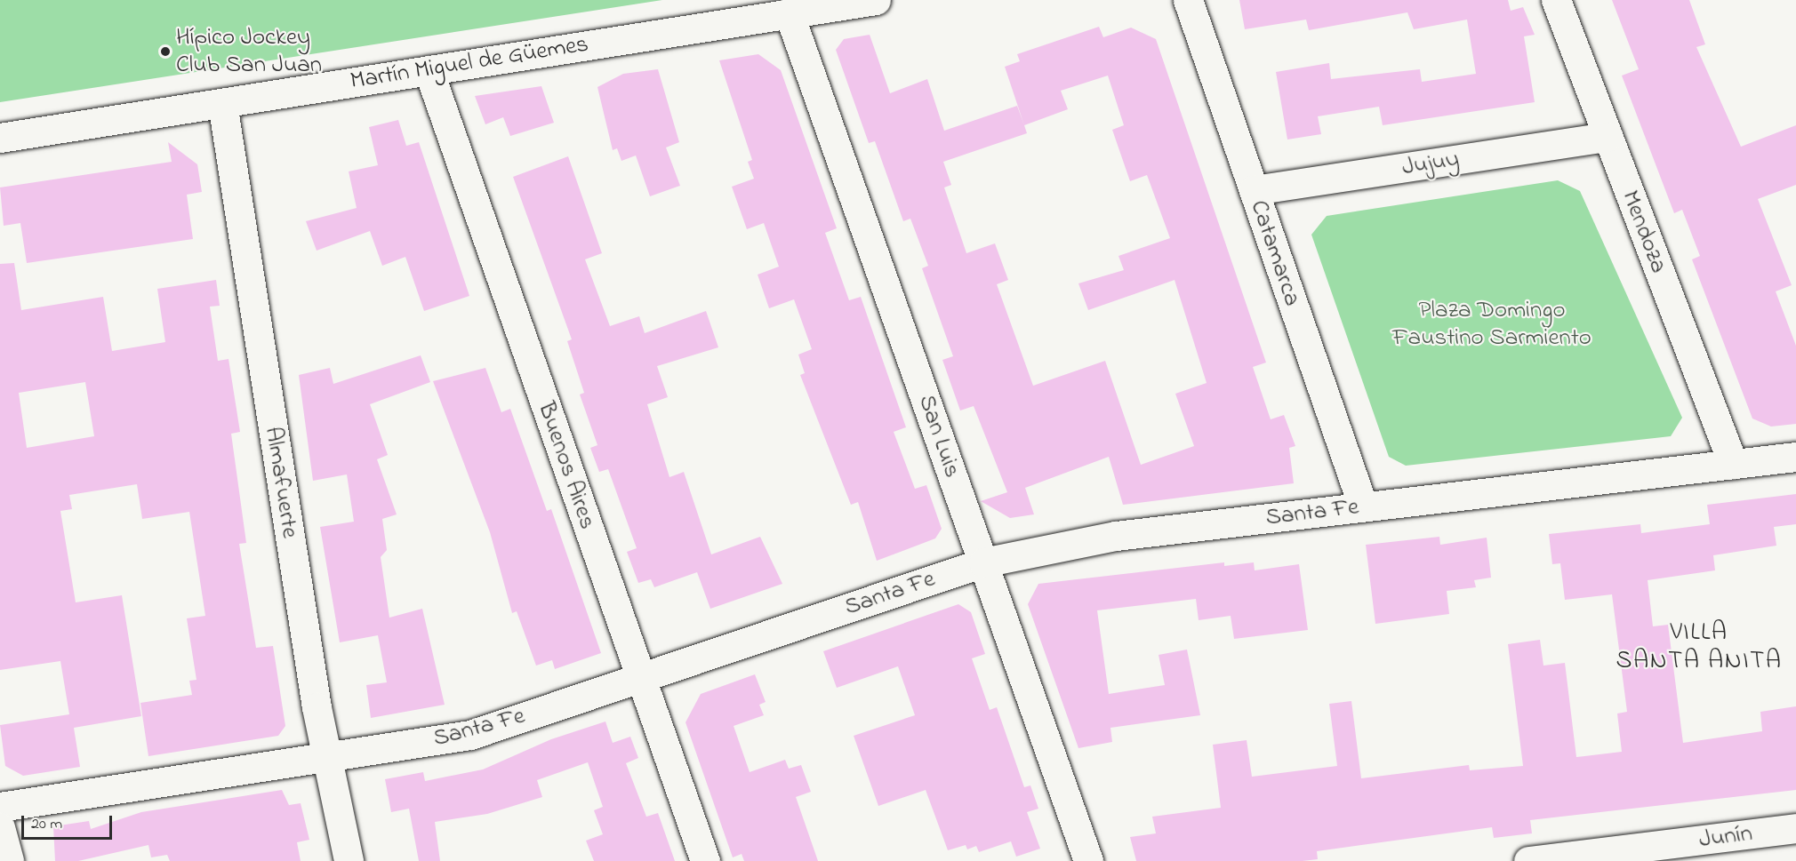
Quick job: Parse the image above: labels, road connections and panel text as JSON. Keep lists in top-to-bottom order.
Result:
{
  "streets": {
    "street": [
      "Martín Miguel de Güemes",
      "Jujuy",
      "Mendoza",
      "Catamarca",
      "San Luis",
      "Buenos Aires",
      "Almafuerte",
      "Santa Fe",
      "Junín"
    ]
  },
  "crossings": [
    ["Martín Miguel de Güemes", "San Luis"],
    ["Martín Miguel de Güemes", "Buenos Aires"],
    ["Martín Miguel de Güemes", "Almafuerte"],
    ["Jujuy", "Mendoza"],
    ["Jujuy", "Catamarca"],
    ["Mendoza", "Santa Fe"],
    ["Catamarca", "Santa Fe"],
    ["San Luis", "Santa Fe"],
    ["Buenos Aires", "Santa Fe"],
    ["Almafuerte", "Santa Fe"]
  ],
  "districts": ["VILLA SANTA ANITA"],
  "parks": ["Plaza Domingo Faustino Sarmiento"],
  "places": ["Hípico Jockey Club San Juan"],
  "scale_bar": "20 m"
}
